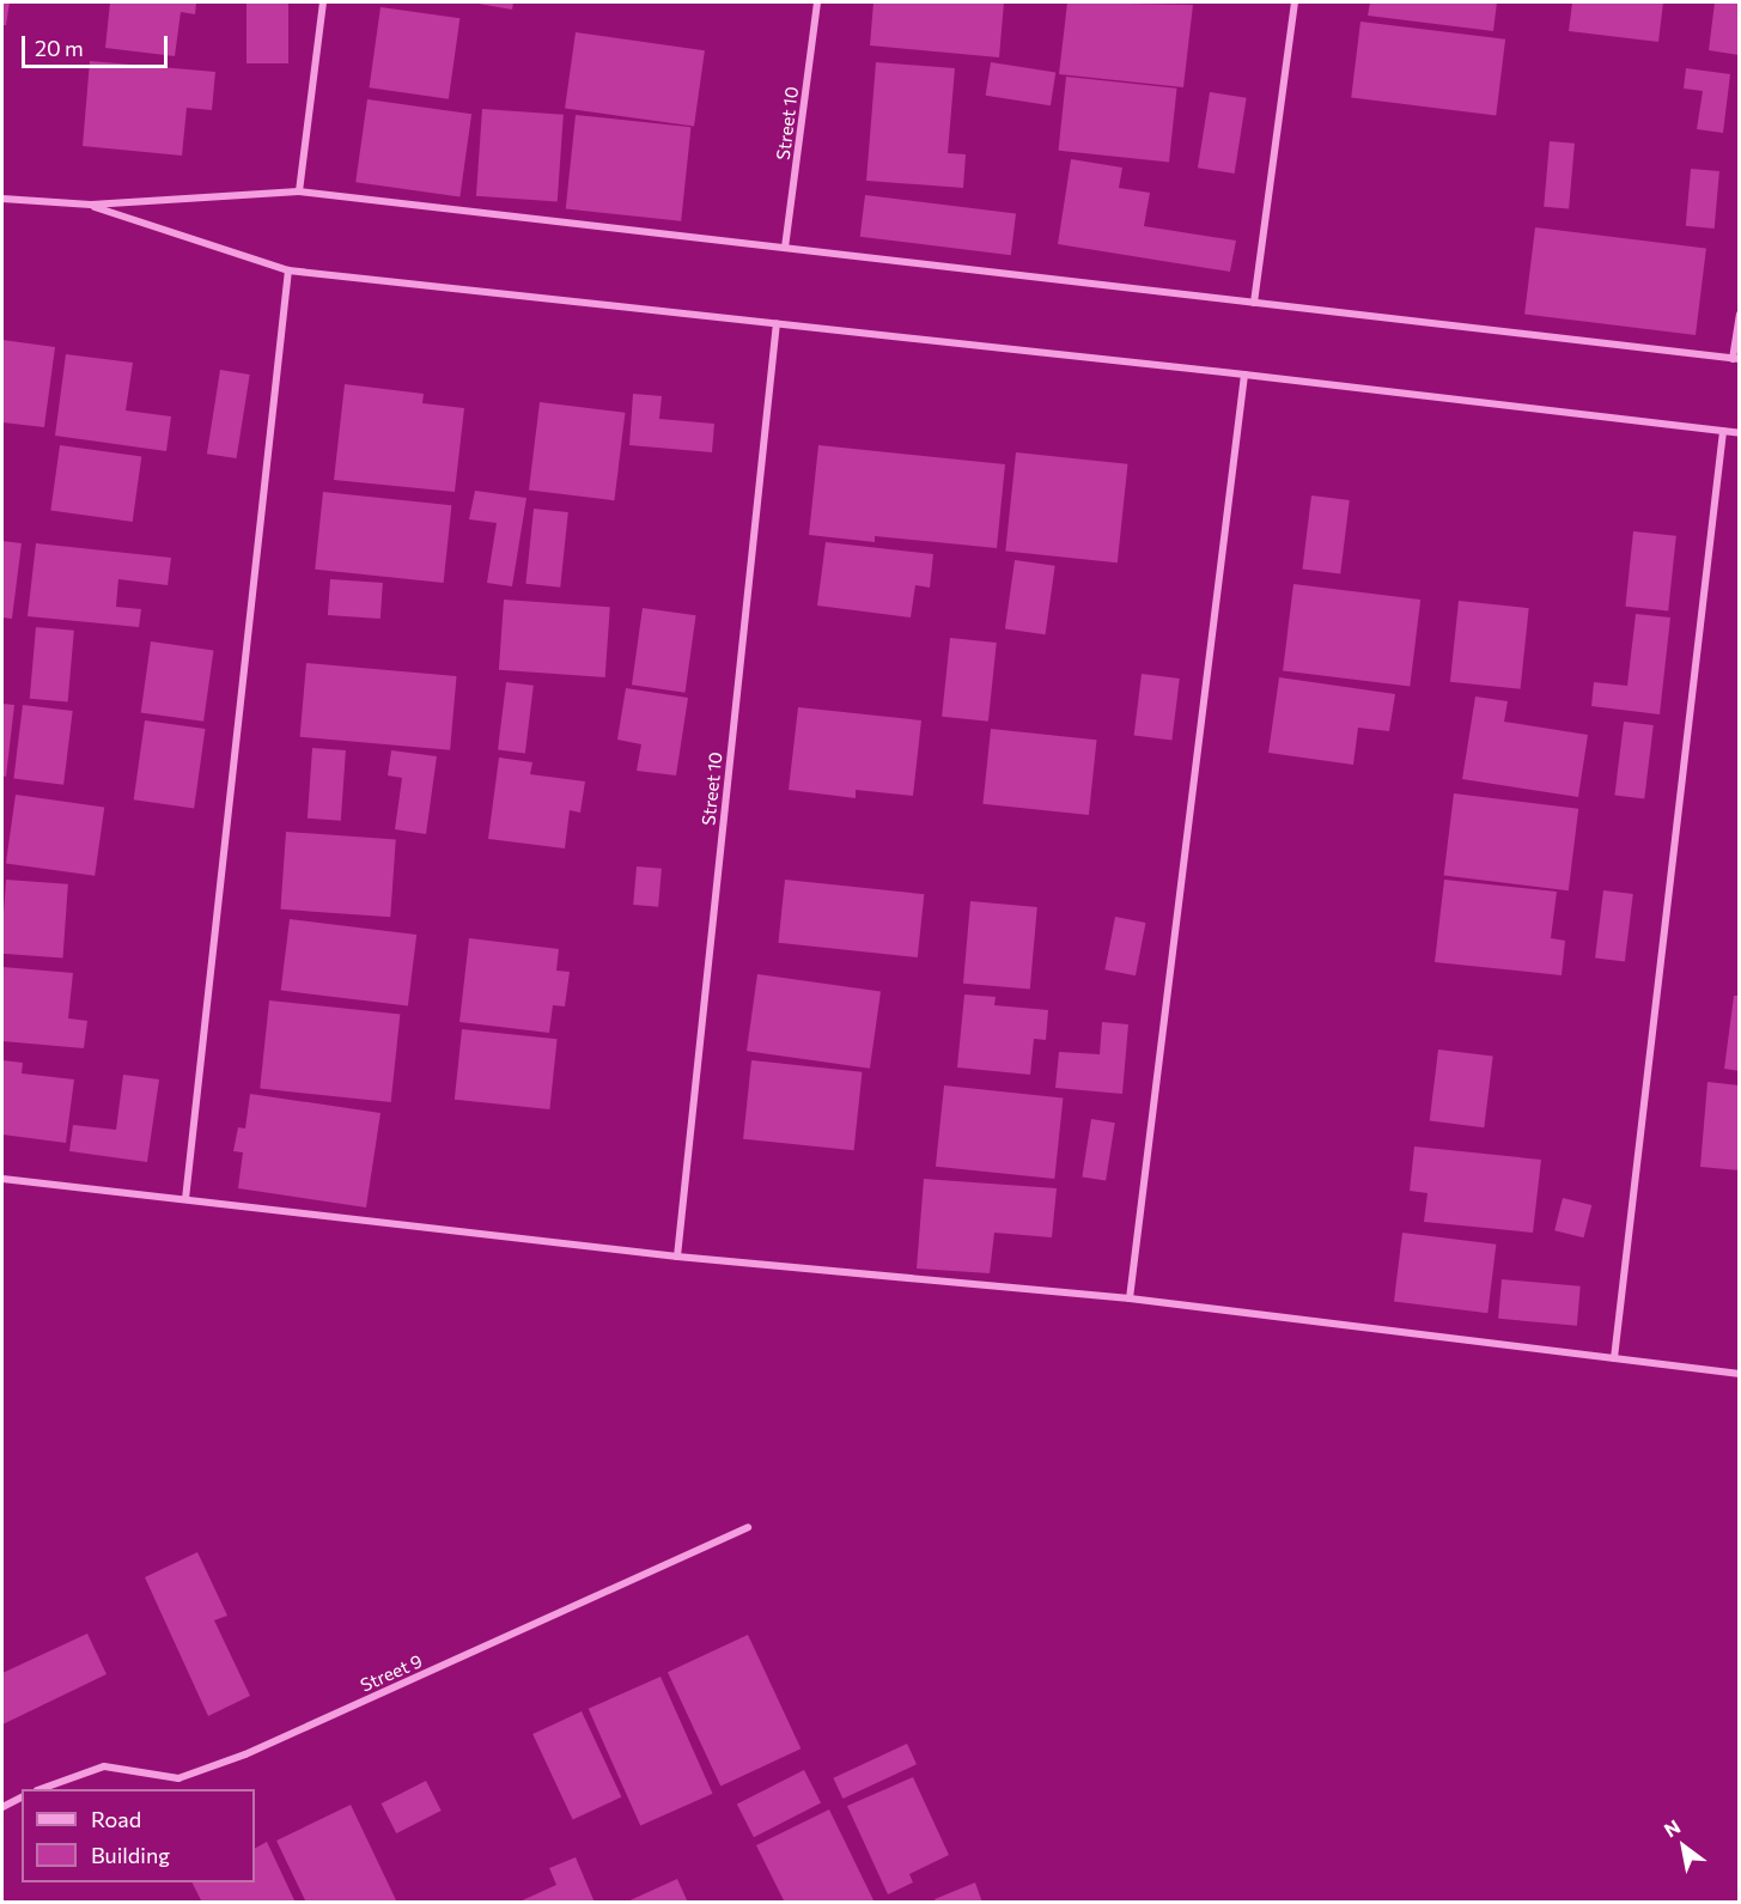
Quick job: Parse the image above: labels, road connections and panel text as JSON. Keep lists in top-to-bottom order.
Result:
{
  "streets": {
    "street": ["Street 10", "Street 9"]
  },
  "legend": ["Road", "Building"],
  "scale_bar": "20 m",
  "north": "top left"
}
